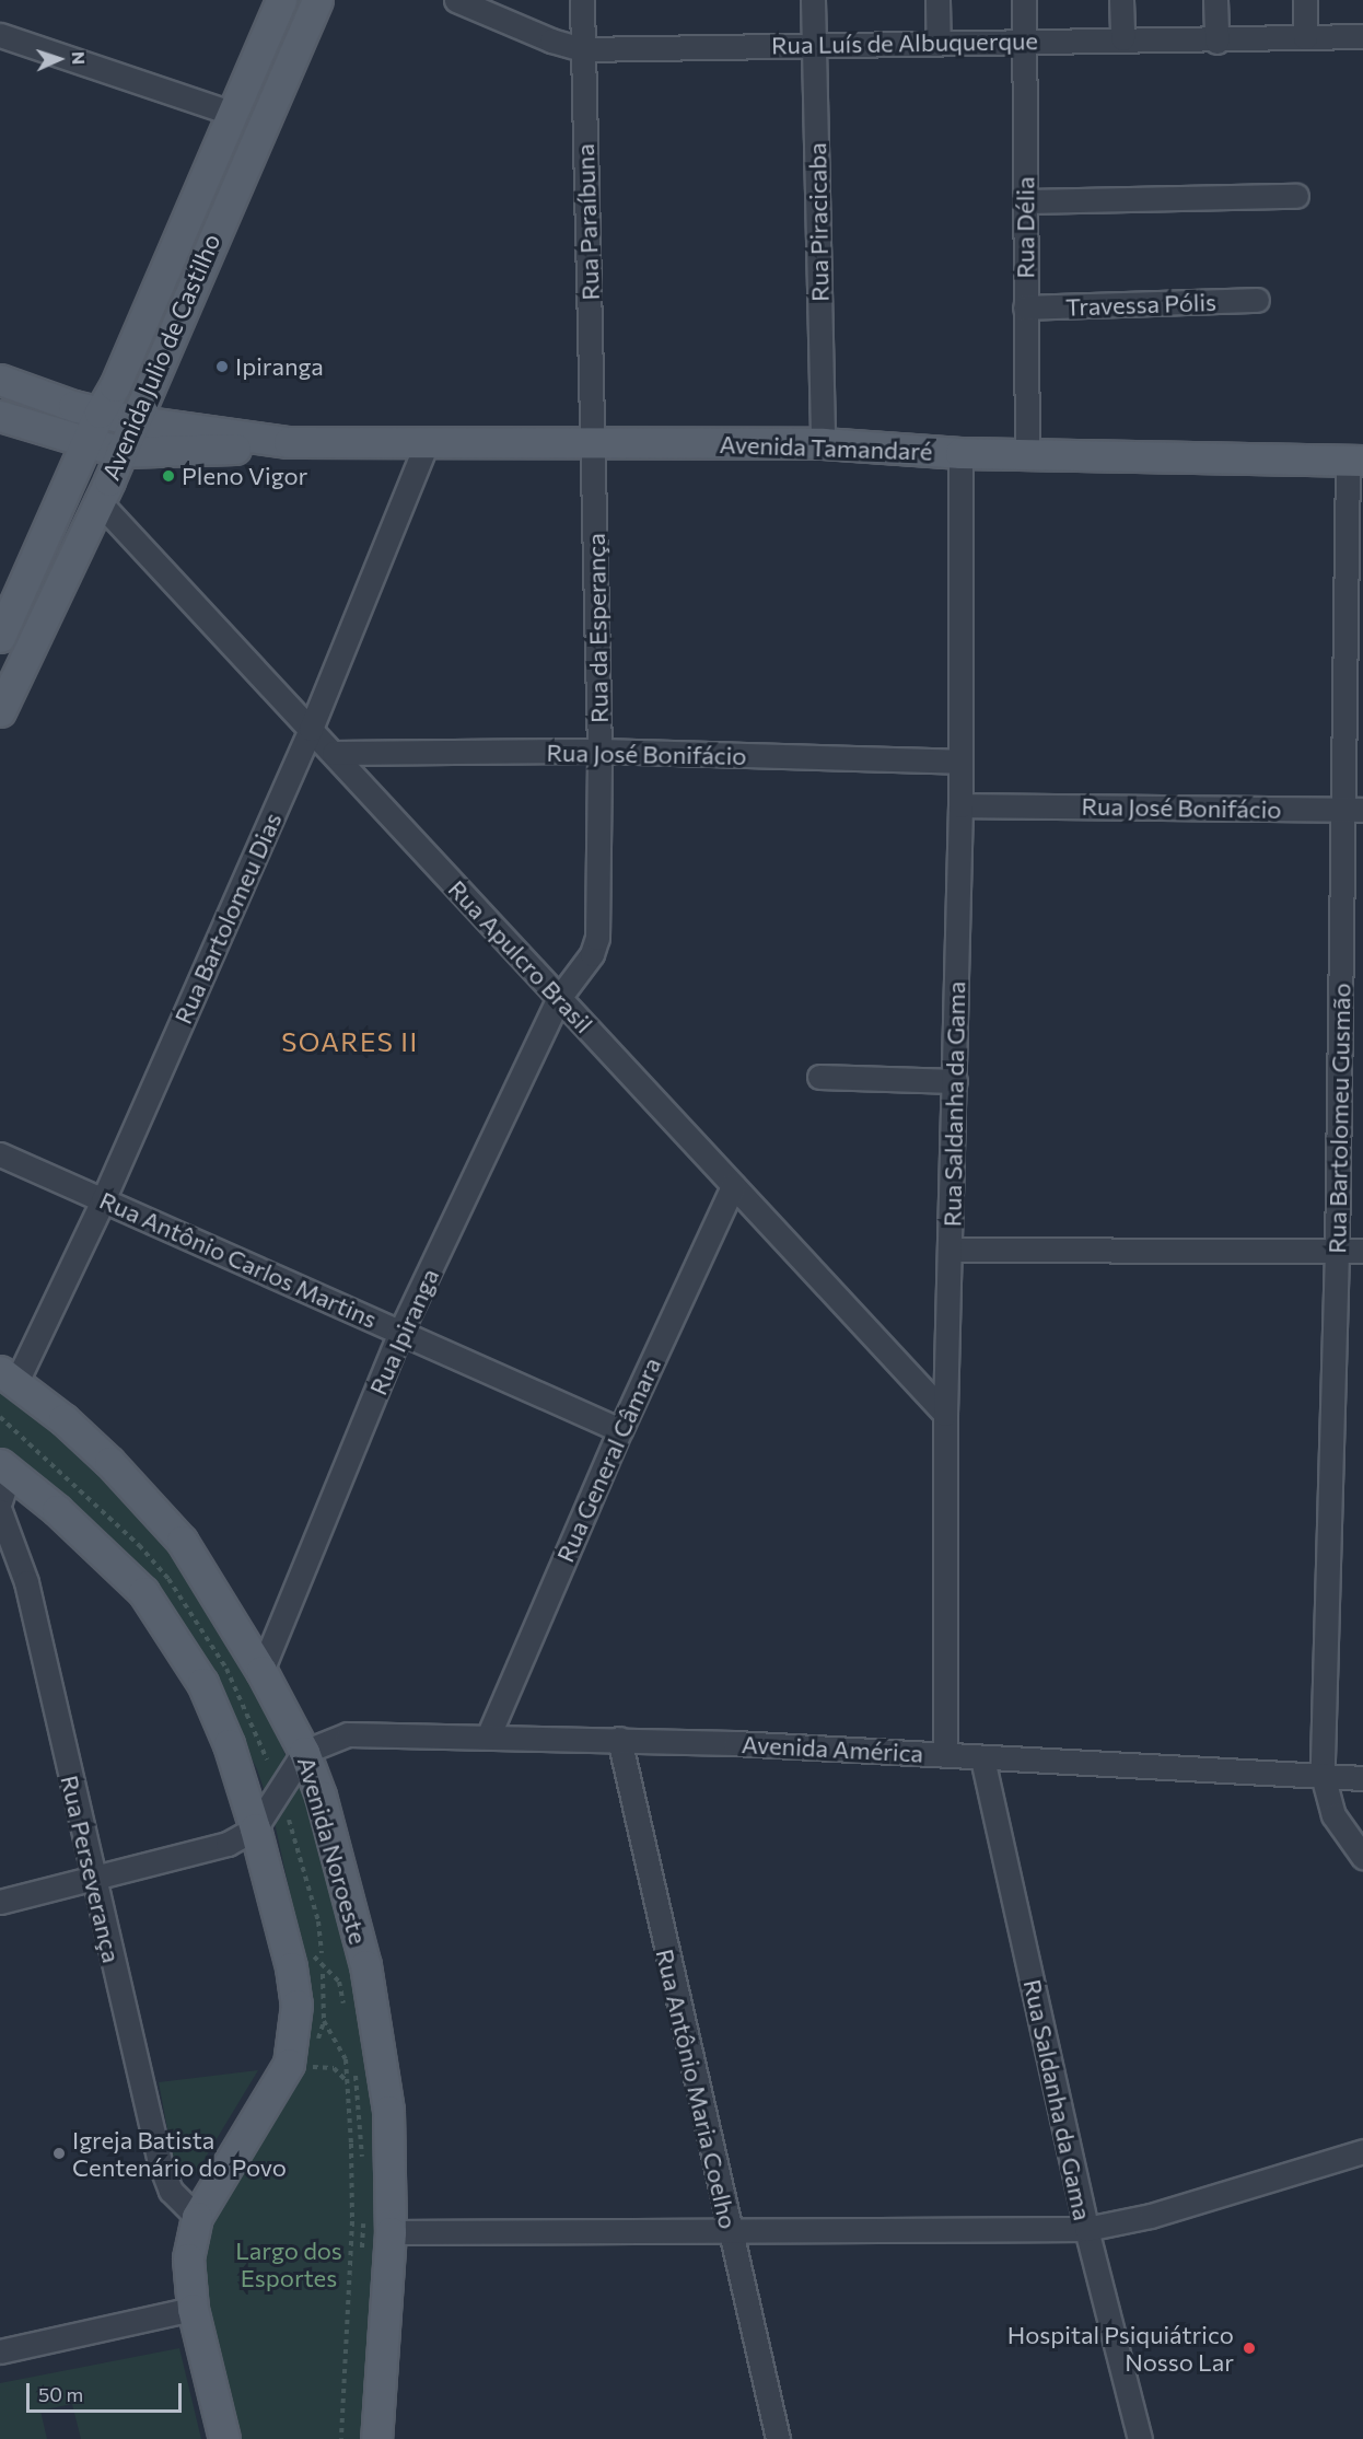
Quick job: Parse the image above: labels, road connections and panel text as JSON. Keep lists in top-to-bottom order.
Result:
{
  "streets": {
    "main road": ["Avenida Julio de Castilho", "Avenida Tamandaré", "Avenida Noroeste"],
    "street": [
      "Rua Luís de Albuquerque",
      "Rua Paraíbuna",
      "Rua Piracicaba",
      "Rua Délia",
      "Travessa Pólis",
      "Rua da Esperança",
      "Rua José Bonifácio",
      "Rua Bartolomeu Dias",
      "Rua Apulcro Brasil",
      "Rua Saldanha da Gama",
      "Rua Bartolomeu Gusmão",
      "Rua Antônio Carlos Martins",
      "Rua Ipiranga",
      "Rua General Câmara",
      "Avenida América",
      "Rua Perseverança",
      "Rua Antônio Maria Coelho"
    ]
  },
  "crossings": [
    ["Rua Luís de Albuquerque", "Rua Paraíbuna"],
    ["Rua Luís de Albuquerque", "Rua Piracicaba"],
    ["Rua Luís de Albuquerque", "Rua Délia"],
    ["Rua Paraíbuna", "Avenida Tamandaré"],
    ["Rua Paraíbuna", "Rua da Esperança"],
    ["Rua Piracicaba", "Avenida Tamandaré"],
    ["Rua Délia", "Travessa Pólis"],
    ["Rua Délia", "Avenida Tamandaré"],
    ["Avenida Julio de Castilho", "Avenida Tamandaré"],
    ["Avenida Julio de Castilho", "Rua Apulcro Brasil"],
    ["Avenida Tamandaré", "Rua da Esperança"],
    ["Avenida Tamandaré", "Rua Bartolomeu Dias"],
    ["Avenida Tamandaré", "Rua Saldanha da Gama"],
    ["Avenida Tamandaré", "Rua Bartolomeu Gusmão"],
    ["Rua da Esperança", "Rua José Bonifácio"],
    ["Rua da Esperança", "Rua Apulcro Brasil"],
    ["Rua da Esperança", "Rua Ipiranga"],
    ["Rua José Bonifácio", "Rua Apulcro Brasil"],
    ["Rua José Bonifácio", "Rua Saldanha da Gama"],
    ["Rua José Bonifácio", "Rua Bartolomeu Gusmão"],
    ["Rua Bartolomeu Dias", "Rua Apulcro Brasil"],
    ["Rua Bartolomeu Dias", "Rua Antônio Carlos Martins"],
    ["Rua Bartolomeu Dias", "Avenida Noroeste"],
    ["Rua Apulcro Brasil", "Rua Saldanha da Gama"],
    ["Rua Apulcro Brasil", "Rua Ipiranga"],
    ["Rua Apulcro Brasil", "Rua General Câmara"],
    ["Rua Saldanha da Gama", "Avenida América"],
    ["Rua Bartolomeu Gusmão", "Avenida América"],
    ["Rua Antônio Carlos Martins", "Rua Ipiranga"],
    ["Rua Antônio Carlos Martins", "Rua General Câmara"],
    ["Rua Ipiranga", "Avenida Noroeste"],
    ["Rua General Câmara", "Avenida América"],
    ["Avenida América", "Avenida Noroeste"],
    ["Avenida América", "Rua Antônio Maria Coelho"]
  ],
  "districts": ["SOARES II"],
  "parks": ["Largo dos Esportes"],
  "places": [
    "Ipiranga",
    "Pleno Vigor",
    "Igreja Batista Centenário do Povo",
    "Hospital Psiquiátrico Nosso Lar"
  ],
  "scale_bar": "50 m",
  "north": "right"
}
